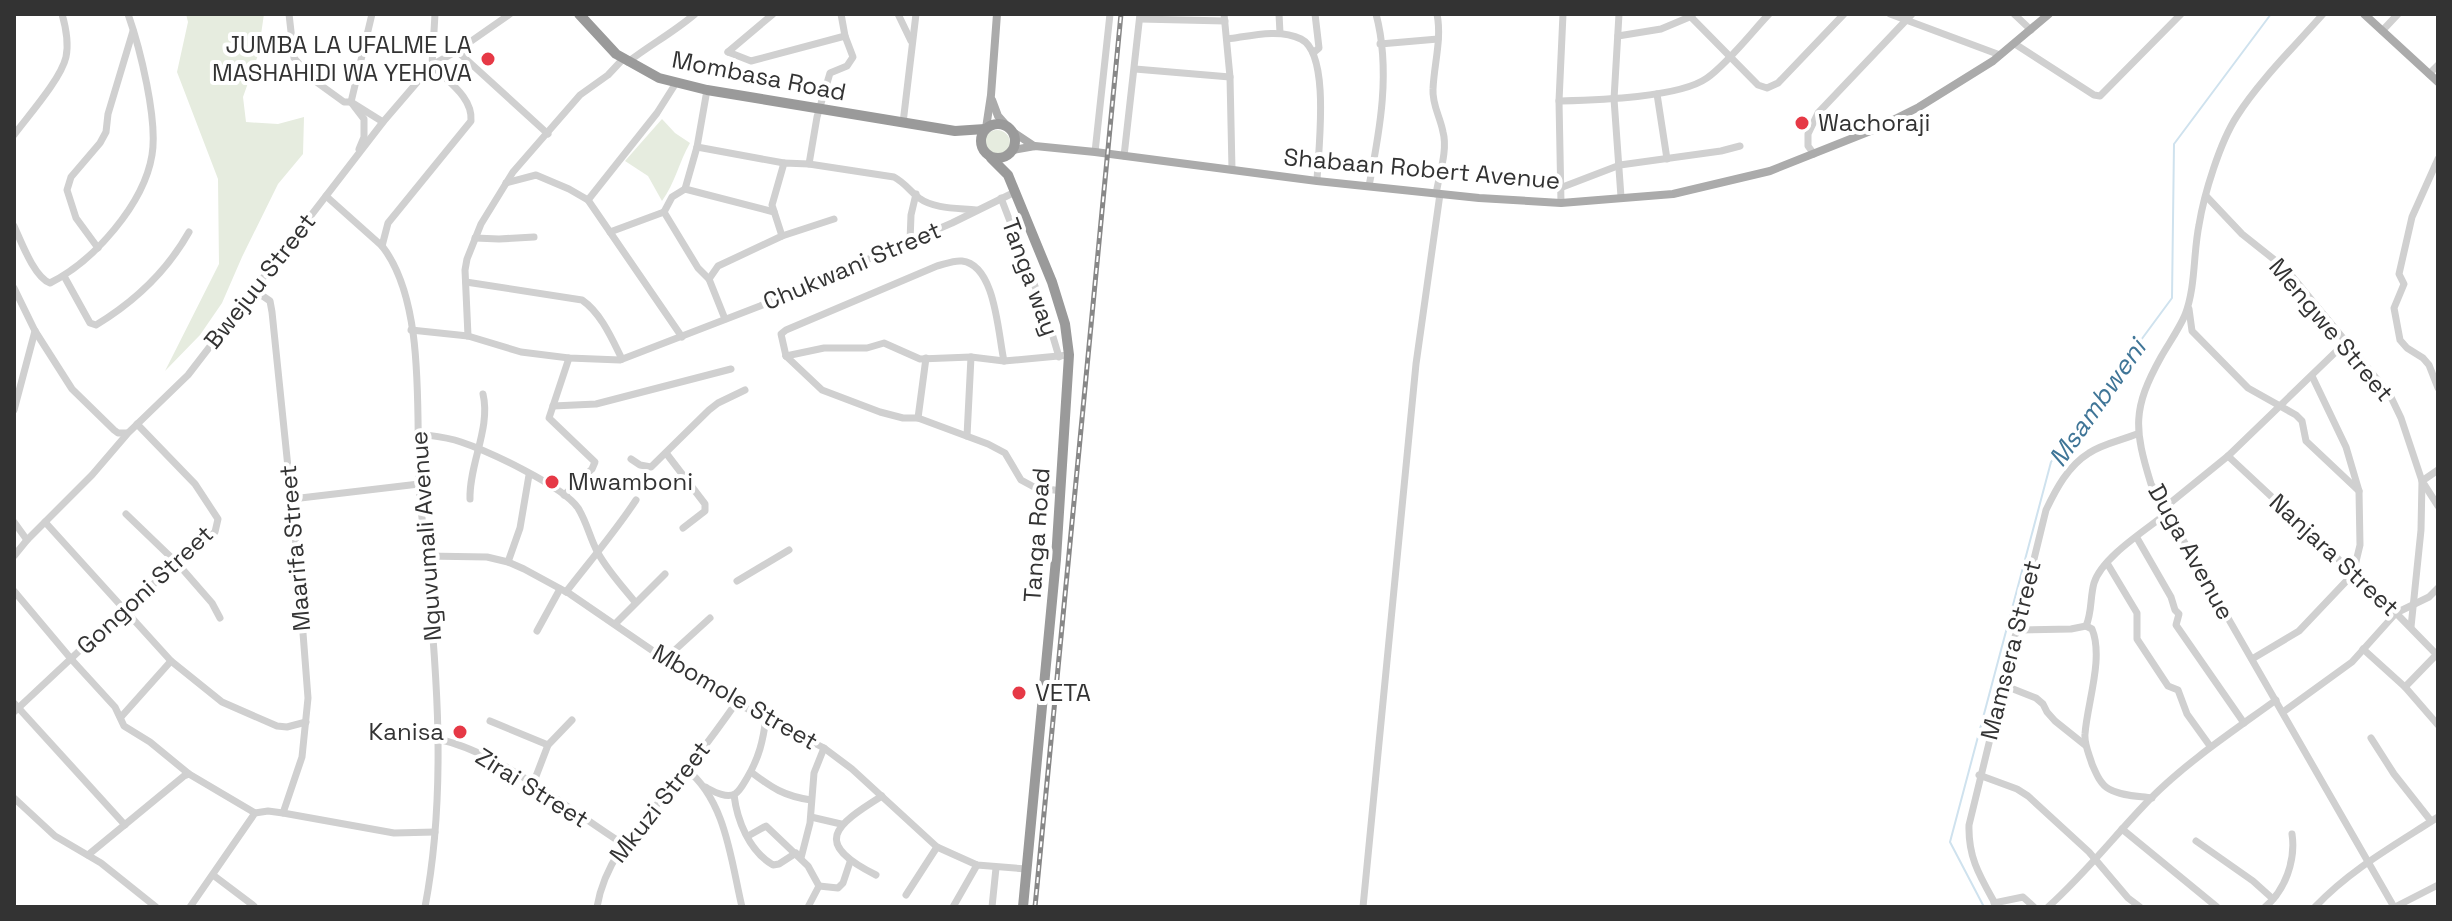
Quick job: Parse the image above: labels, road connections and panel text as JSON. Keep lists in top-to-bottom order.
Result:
{
  "streets": {
    "highway": ["Mombasa Road", "Tanga Road"],
    "main road": ["Shabaan Robert Avenue"],
    "street": [
      "Chukwani Street",
      "Tanga way",
      "Bwejuu Street",
      "Mengwe Street",
      "Nguvumali Avenue",
      "Maarifa Street",
      "Duga Avenue",
      "Nanjara Street",
      "Gongoni Street",
      "Mamsera Street",
      "Mbomole Street",
      "Zirai Street",
      "Mkuzi Street"
    ]
  },
  "crossings": [
    ["Mombasa Road", "Tanga Road"],
    ["Chukwani Street", "Tanga way"],
    ["Chukwani Street", "Tanga Road"],
    ["Tanga way", "Tanga Road"],
    ["Bwejuu Street", "Nguvumali Avenue"],
    ["Bwejuu Street", "Maarifa Street"],
    ["Bwejuu Street", "Gongoni Street"],
    ["Mengwe Street", "Duga Avenue"],
    ["Mengwe Street", "Nanjara Street"],
    ["Tanga Road", "Mbomole Street"],
    ["Nguvumali Avenue", "Mbomole Street"],
    ["Nguvumali Avenue", "Zirai Street"],
    ["Duga Avenue", "Mamsera Street"],
    ["Mbomole Street", "Mkuzi Street"],
    ["Zirai Street", "Mkuzi Street"]
  ],
  "water": ["Msambweni"],
  "places": [
    "JUMBA LA UFALME LA MASHAHIDI WA YEHOVA",
    "Wachoraji",
    "Mwamboni",
    "VETA",
    "Kanisa"
  ]
}
